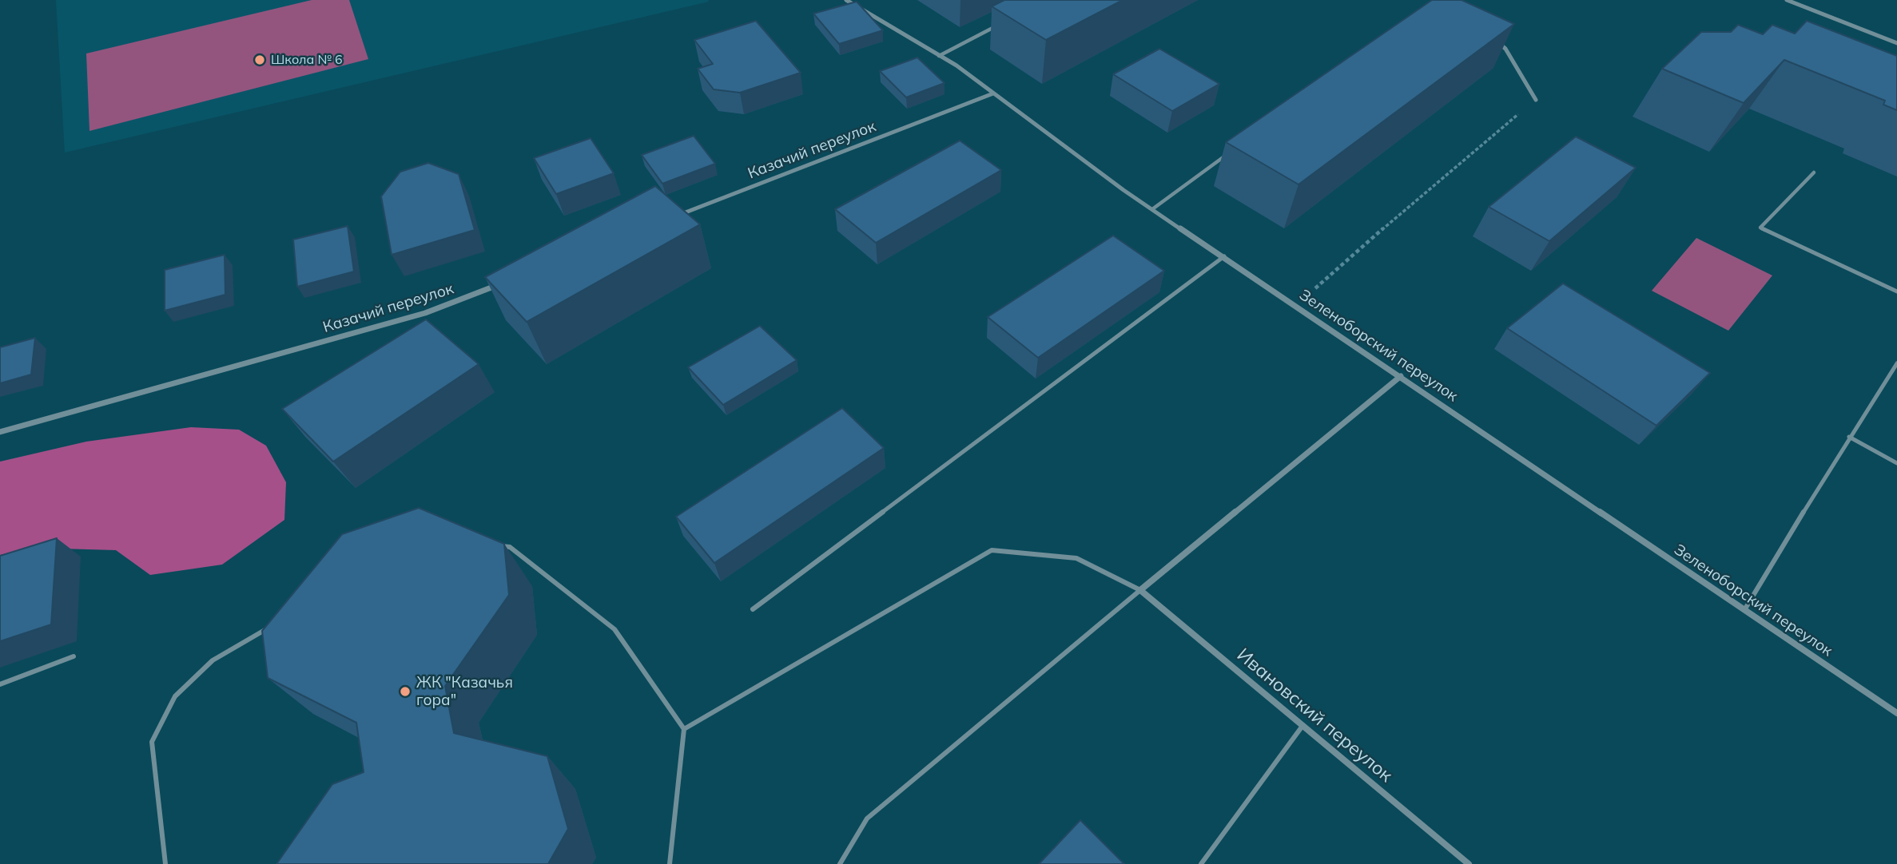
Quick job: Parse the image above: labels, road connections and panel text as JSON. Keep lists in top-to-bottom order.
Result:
{
  "streets": {
    "street": ["Казачий переулок", "Зеленоборский переулок", "Ивановский переулок"]
  },
  "crossings": [
    ["Казачий переулок", "Зеленоборский переулок"]
  ],
  "places": ["Школа № 6", "ЖК \"Казачья гора\""]
}
